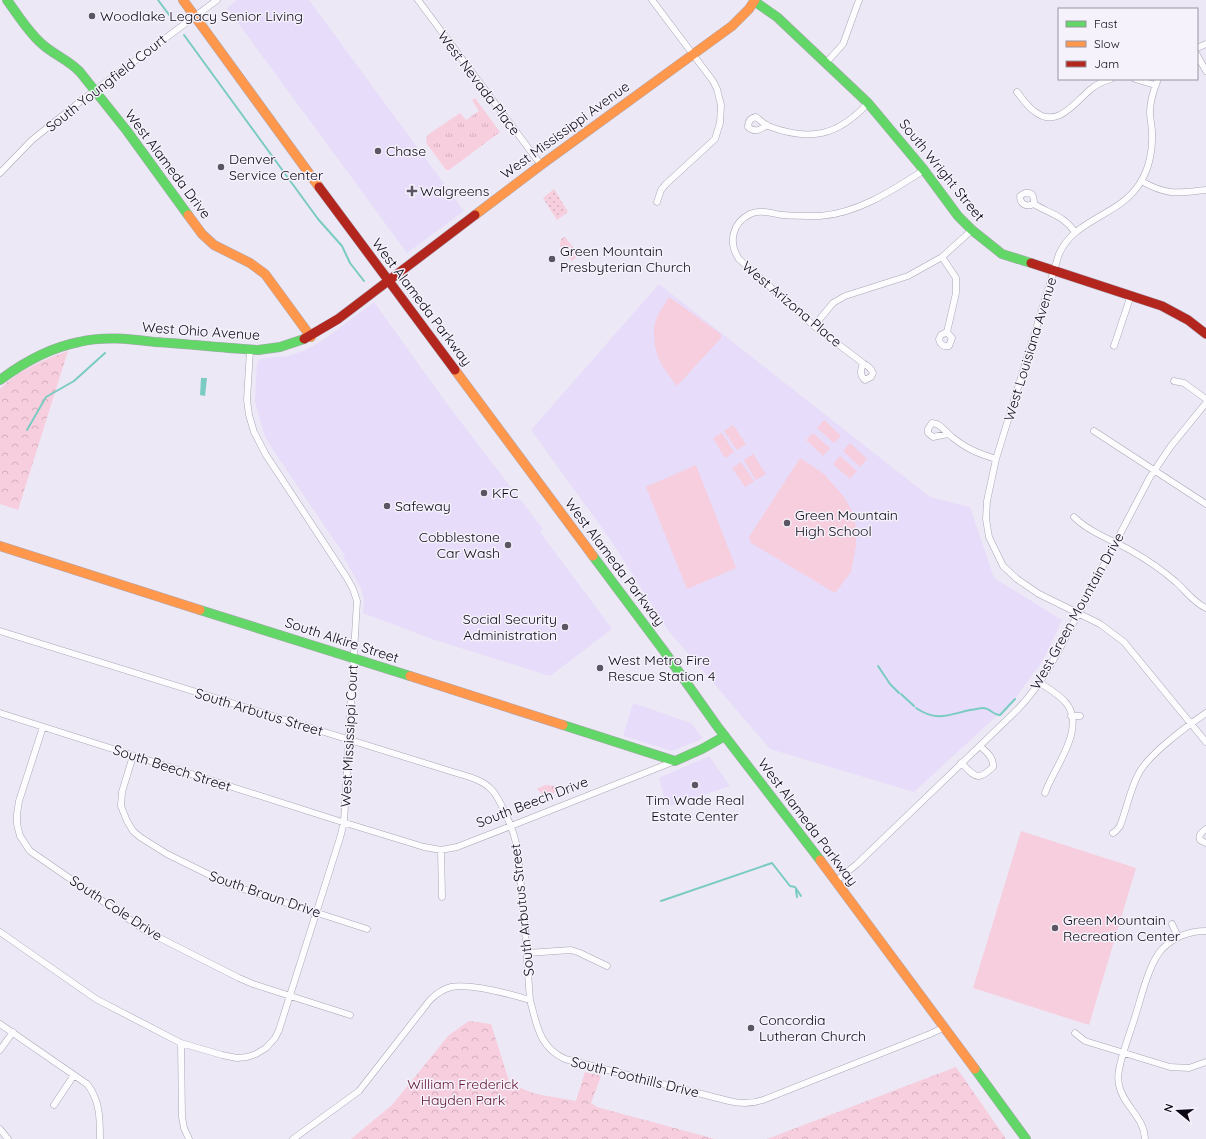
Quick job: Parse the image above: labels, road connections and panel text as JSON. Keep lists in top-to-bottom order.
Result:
{
  "streets": {
    "street": [
      "South Youngfield Court",
      "West Nevada Place",
      "West Mississippi Avenue",
      "West Alameda Drive",
      "South Wright Street",
      "West Alameda Parkway",
      "West Arizona Place",
      "West Ohio Avenue",
      "West Louisiana Avenue",
      "West Green Mountain Drive",
      "South Alkire Street",
      "South Arbutus Street",
      "West Mississippi Court",
      "South Beech Street",
      "South Beech Drive",
      "South Braun Drive",
      "South Cole Drive",
      "South Foothills Drive"
    ]
  },
  "crossings": [
    ["South Youngfield Court", "West Alameda Drive"],
    ["South Youngfield Court", "West Alameda Parkway"],
    ["West Nevada Place", "West Mississippi Avenue"],
    ["West Mississippi Avenue", "South Wright Street"],
    ["West Mississippi Avenue", "West Alameda Parkway"],
    ["West Mississippi Avenue", "West Ohio Avenue"],
    ["West Alameda Drive", "West Ohio Avenue"],
    ["South Wright Street", "West Arizona Place"],
    ["South Wright Street", "West Louisiana Avenue"],
    ["West Alameda Parkway", "West Ohio Avenue"],
    ["West Alameda Parkway", "West Green Mountain Drive"],
    ["West Alameda Parkway", "South Beech Drive"],
    ["West Alameda Parkway", "South Foothills Drive"],
    ["West Ohio Avenue", "West Mississippi Court"],
    ["West Louisiana Avenue", "West Green Mountain Drive"],
    ["South Alkire Street", "West Mississippi Court"],
    ["South Alkire Street", "South Beech Drive"],
    ["South Arbutus Street", "West Mississippi Court"],
    ["South Arbutus Street", "South Beech Drive"],
    ["South Arbutus Street", "South Foothills Drive"],
    ["West Mississippi Court", "South Beech Street"],
    ["West Mississippi Court", "South Beech Drive"],
    ["West Mississippi Court", "South Braun Drive"],
    ["West Mississippi Court", "South Cole Drive"],
    ["South Beech Street", "South Beech Drive"],
    ["South Beech Street", "South Braun Drive"],
    ["South Beech Street", "South Cole Drive"]
  ],
  "parks": ["William Frederick Hayden Park"],
  "places": {
    "other": [
      "Woodlake Legacy Senior Living",
      "Chase",
      "Denver Service Center",
      "Green Mountain Presbyterian Church",
      "KFC",
      "Safeway",
      "Green Mountain High School",
      "Cobblestone Car Wash",
      "Social Security Administration",
      "West Metro Fire Rescue Station 4",
      "Tim Wade Real Estate Center",
      "Green Mountain Recreation Center",
      "Concordia Lutheran Church"
    ],
    "health": ["Walgreens"]
  },
  "legend": ["Fast", "Slow", "Jam"],
  "north": "left"
}
